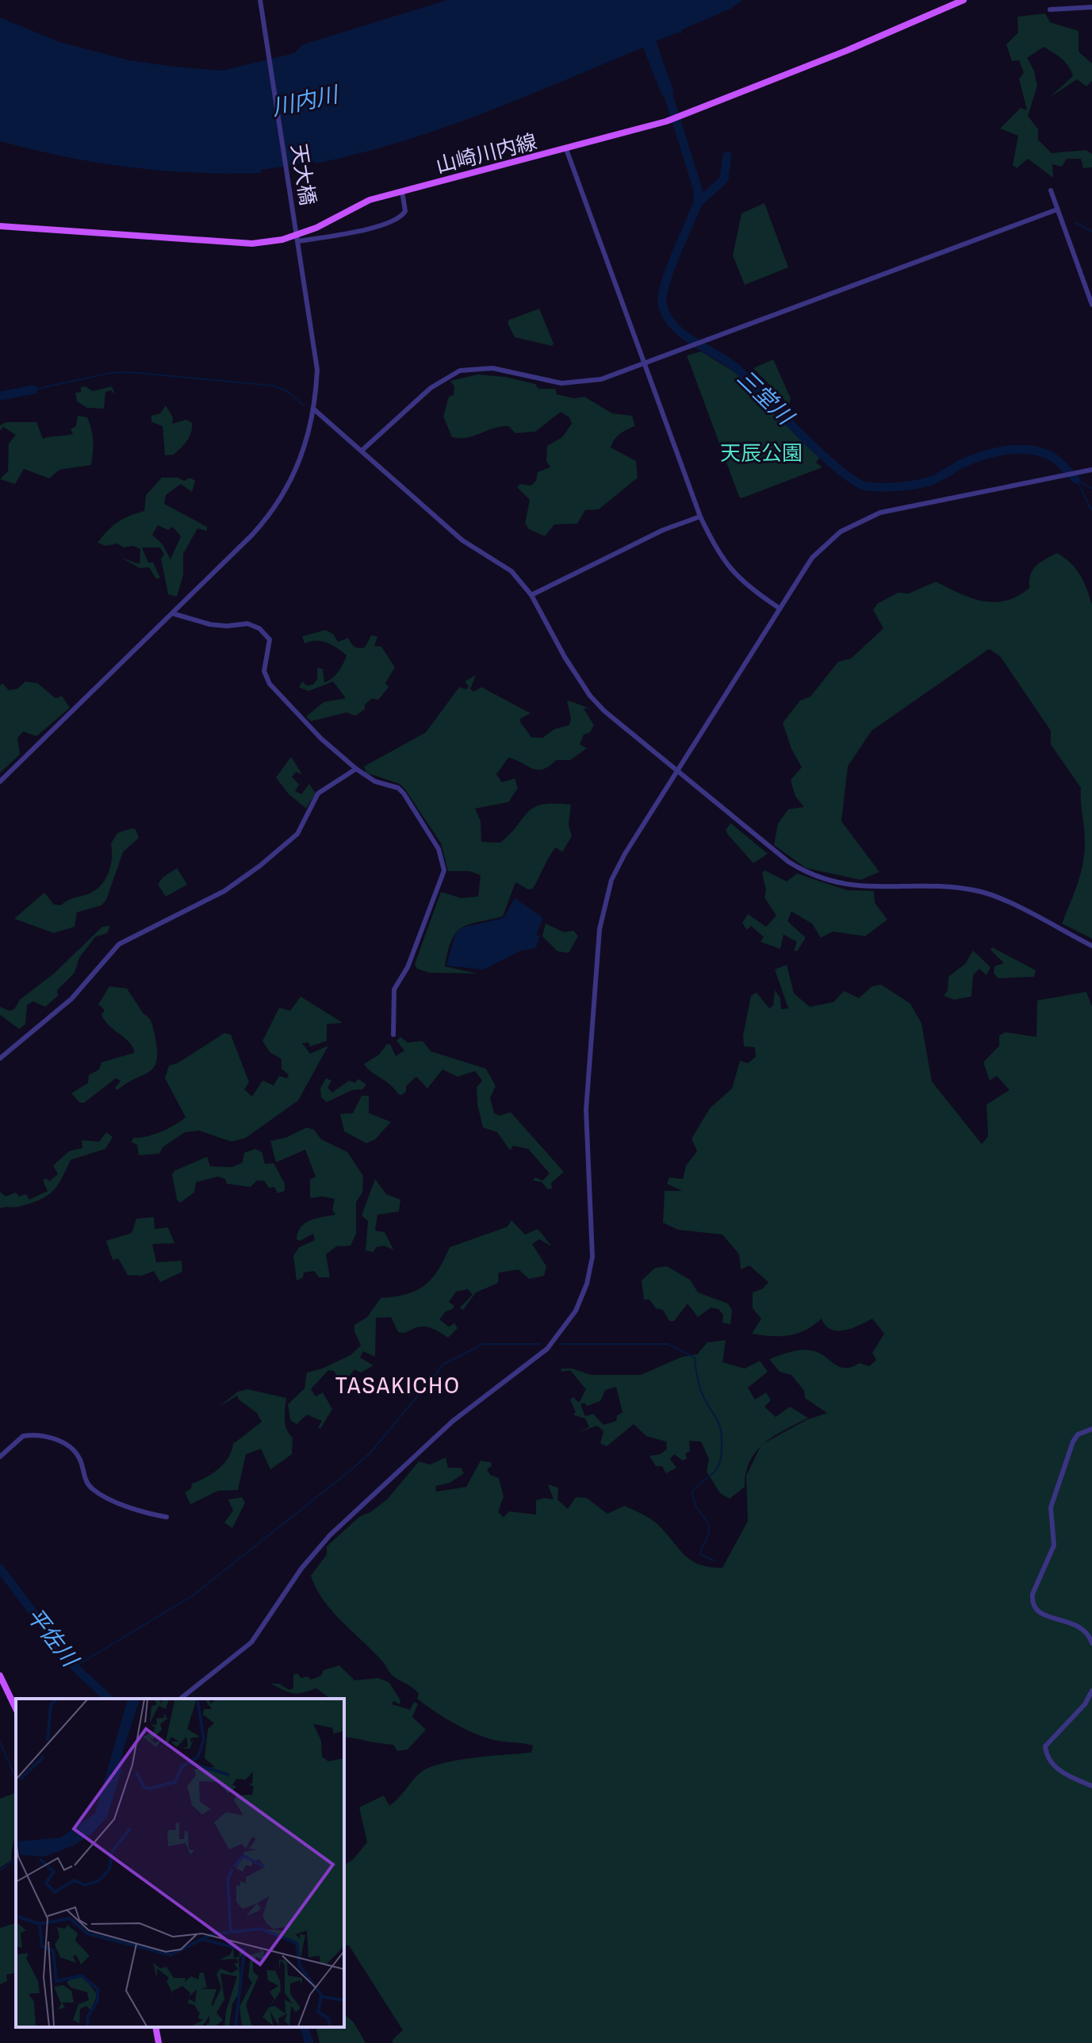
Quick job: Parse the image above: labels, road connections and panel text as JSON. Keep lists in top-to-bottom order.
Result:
{
  "streets": {
    "main road": ["山崎川内線"],
    "street": ["天大橋"]
  },
  "districts": ["TASAKICHO"],
  "water": ["川内川", "三堂川", "平佐川"],
  "parks": ["天辰公園"]
}
